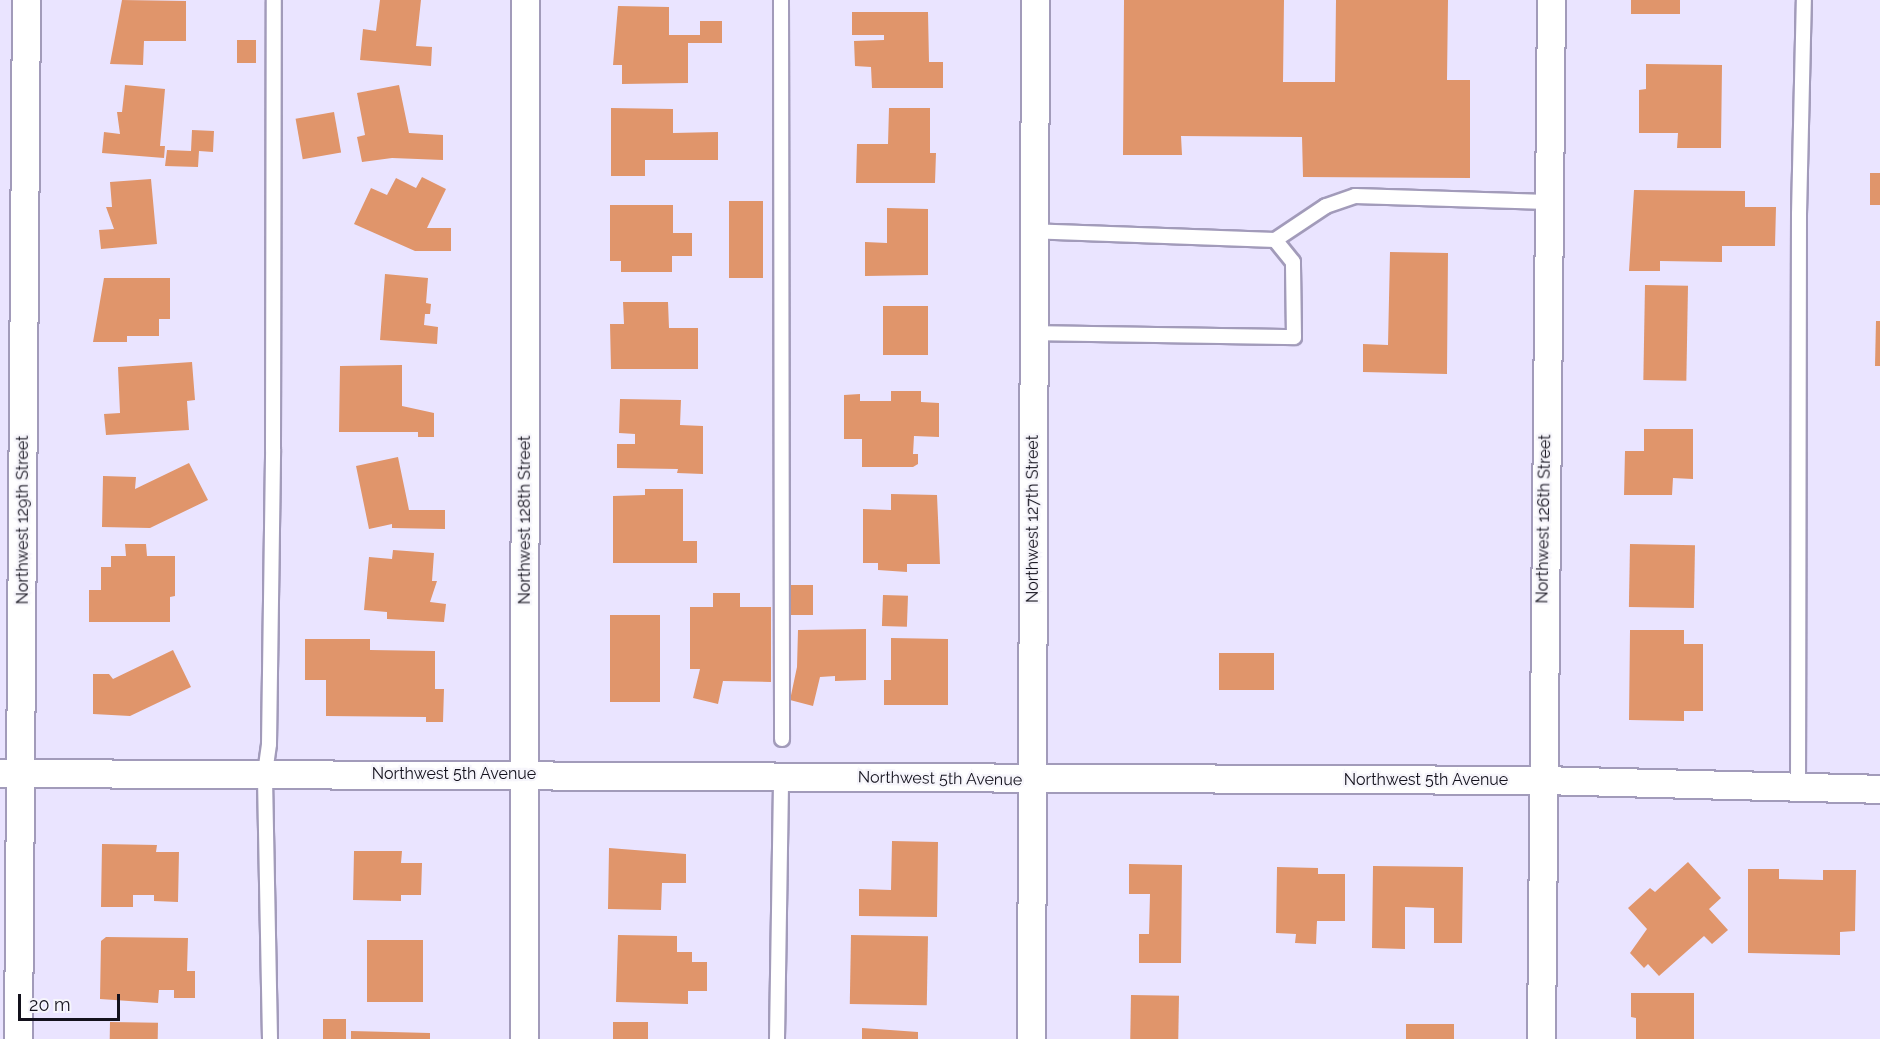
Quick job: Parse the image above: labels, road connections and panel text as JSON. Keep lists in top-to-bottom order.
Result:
{
  "streets": {
    "street": [
      "Northwest 127th Street",
      "Northwest 126th Street",
      "Northwest 129th Street",
      "Northwest 128th Street",
      "Northwest 5th Avenue"
    ]
  },
  "crossings": [
    ["Northwest 127th Street", "Northwest 5th Avenue"],
    ["Northwest 126th Street", "Northwest 5th Avenue"],
    ["Northwest 129th Street", "Northwest 5th Avenue"],
    ["Northwest 128th Street", "Northwest 5th Avenue"]
  ],
  "scale_bar": "20 m"
}
